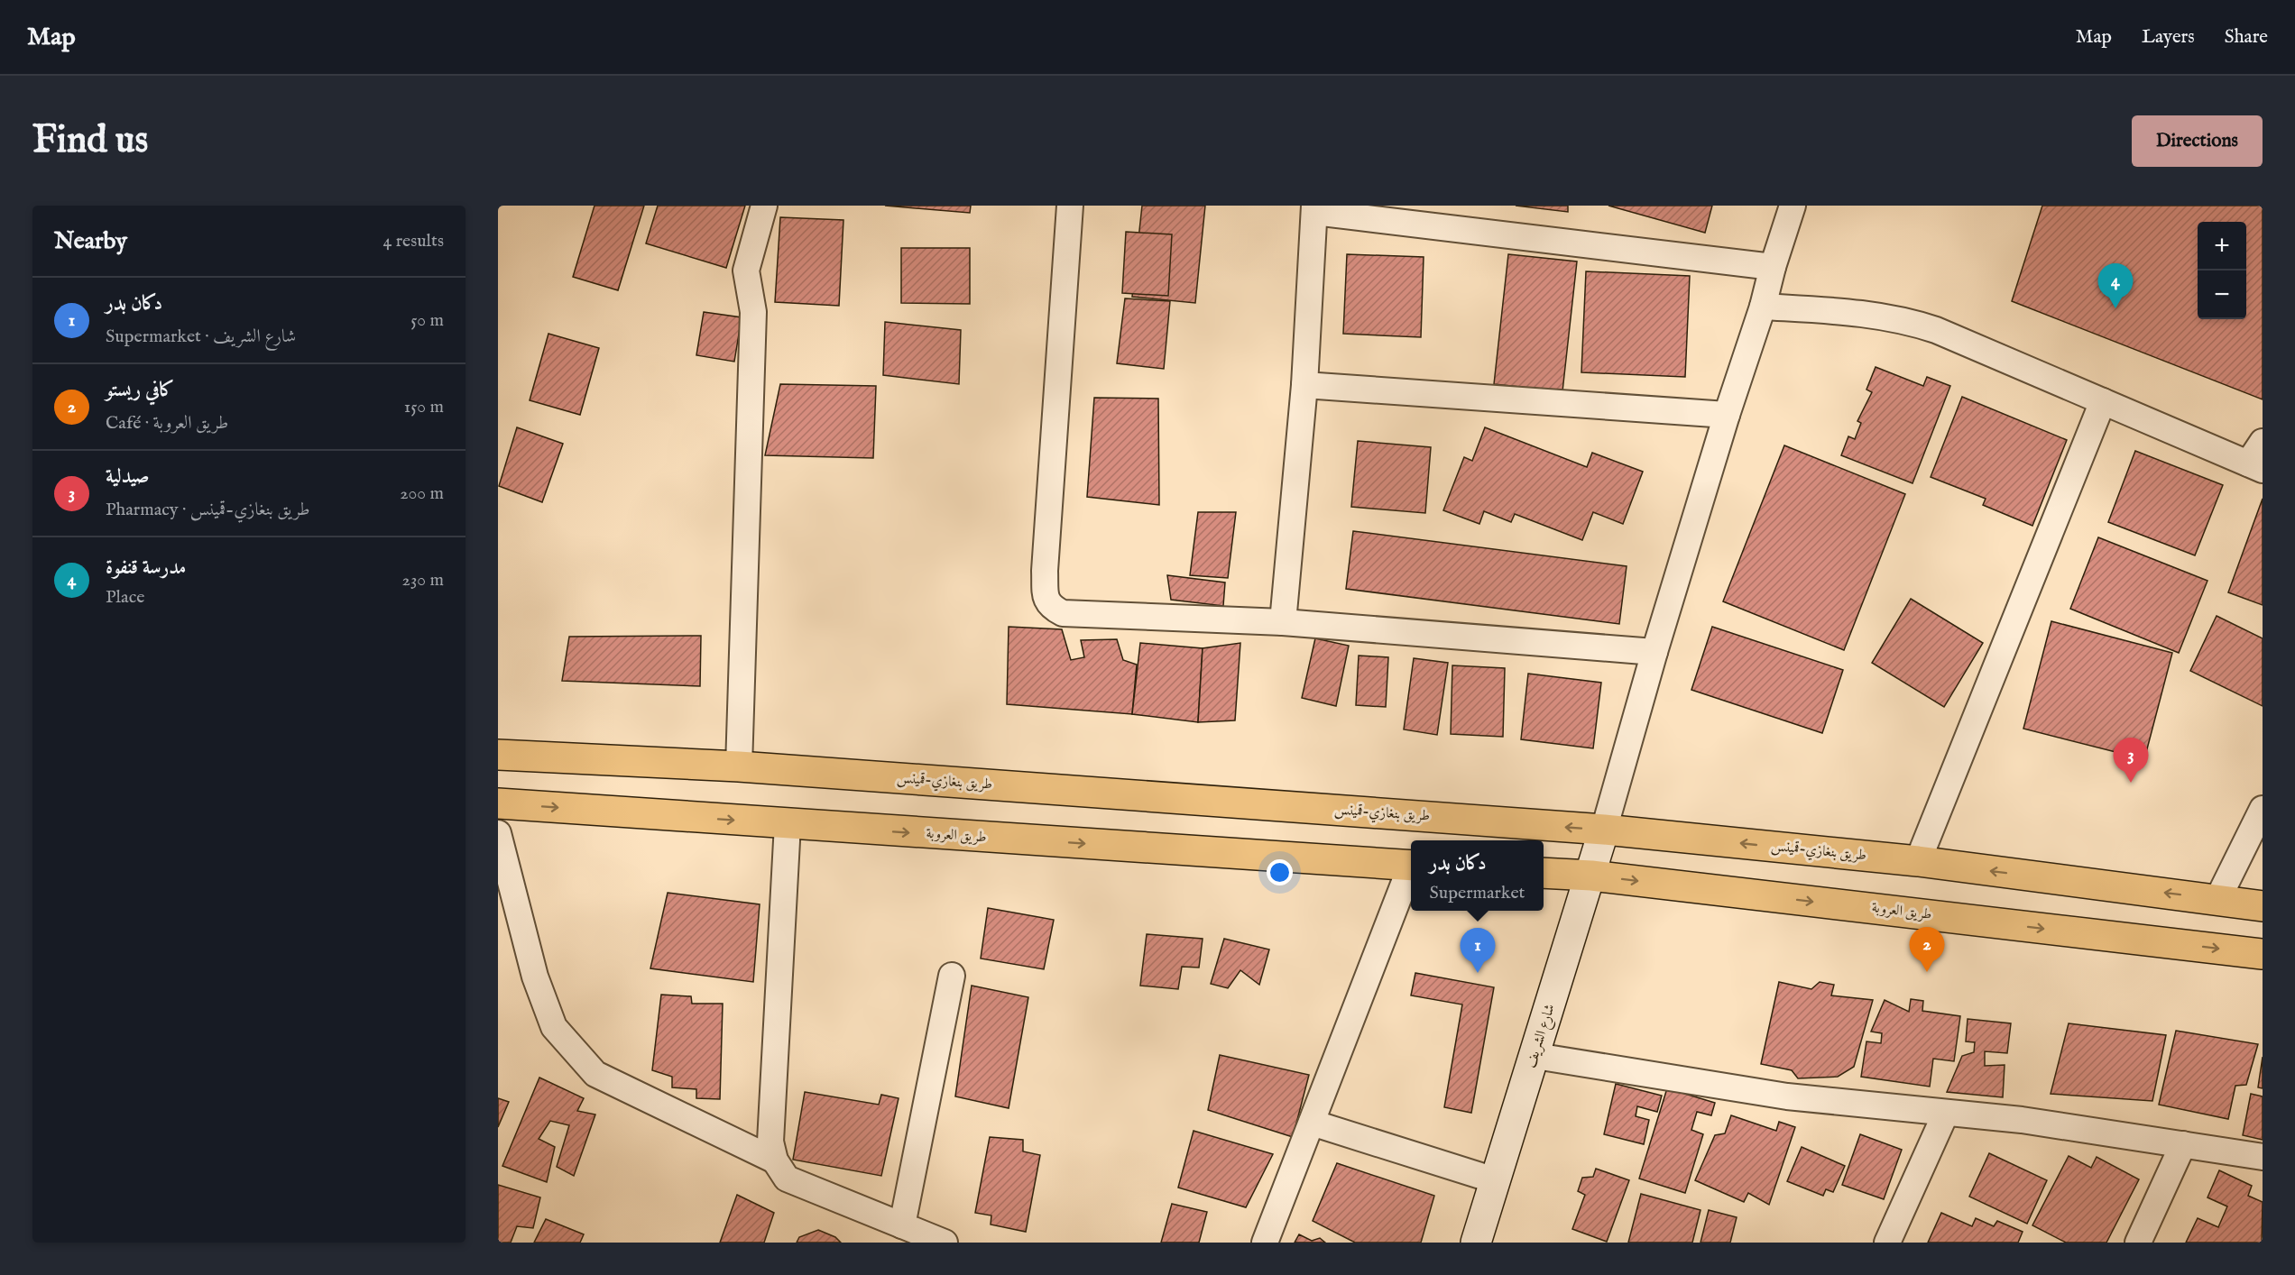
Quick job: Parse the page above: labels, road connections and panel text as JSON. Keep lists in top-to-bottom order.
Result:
{
  "streets": {
    "main road": ["طريق بنغازي-قمينس", "طريق العروبة", "شارع الشريف"]
  },
  "crossings": [
    ["طريق بنغازي-قمينس", "شارع الشريف"],
    ["طريق العروبة", "شارع الشريف"]
  ],
  "one_way": ["طريق بنغازي-قمينس", "طريق العروبة"],
  "page": {
    "header": "Map",
    "nav": ["Map", "Layers", "Share"],
    "buttons": "Directions",
    "title": "Find us",
    "heading": ["Nearby", "4 results"],
    "map_buttons": ["+", "−"],
    "pins": [
      "4",
      "3",
      "2",
      "1"
    ],
    "list": [
      {
        "mark": "1",
        "name": "دكان بدر",
        "note": "Supermarket · شارع الشريف",
        "value": "50 m"
      },
      {
        "mark": "2",
        "name": "كافي ريستو",
        "note": "Café · طريق العروبة",
        "value": "150 m"
      },
      {
        "mark": "3",
        "name": "صيدلية",
        "note": "Pharmacy · طريق بنغازي-قمينس",
        "value": "200 m"
      },
      {
        "mark": "4",
        "name": "مدرسة قنفوة",
        "note": "Place",
        "value": "230 m"
      }
    ],
    "popup": ["دكان بدر", "Supermarket"]
  }
}
